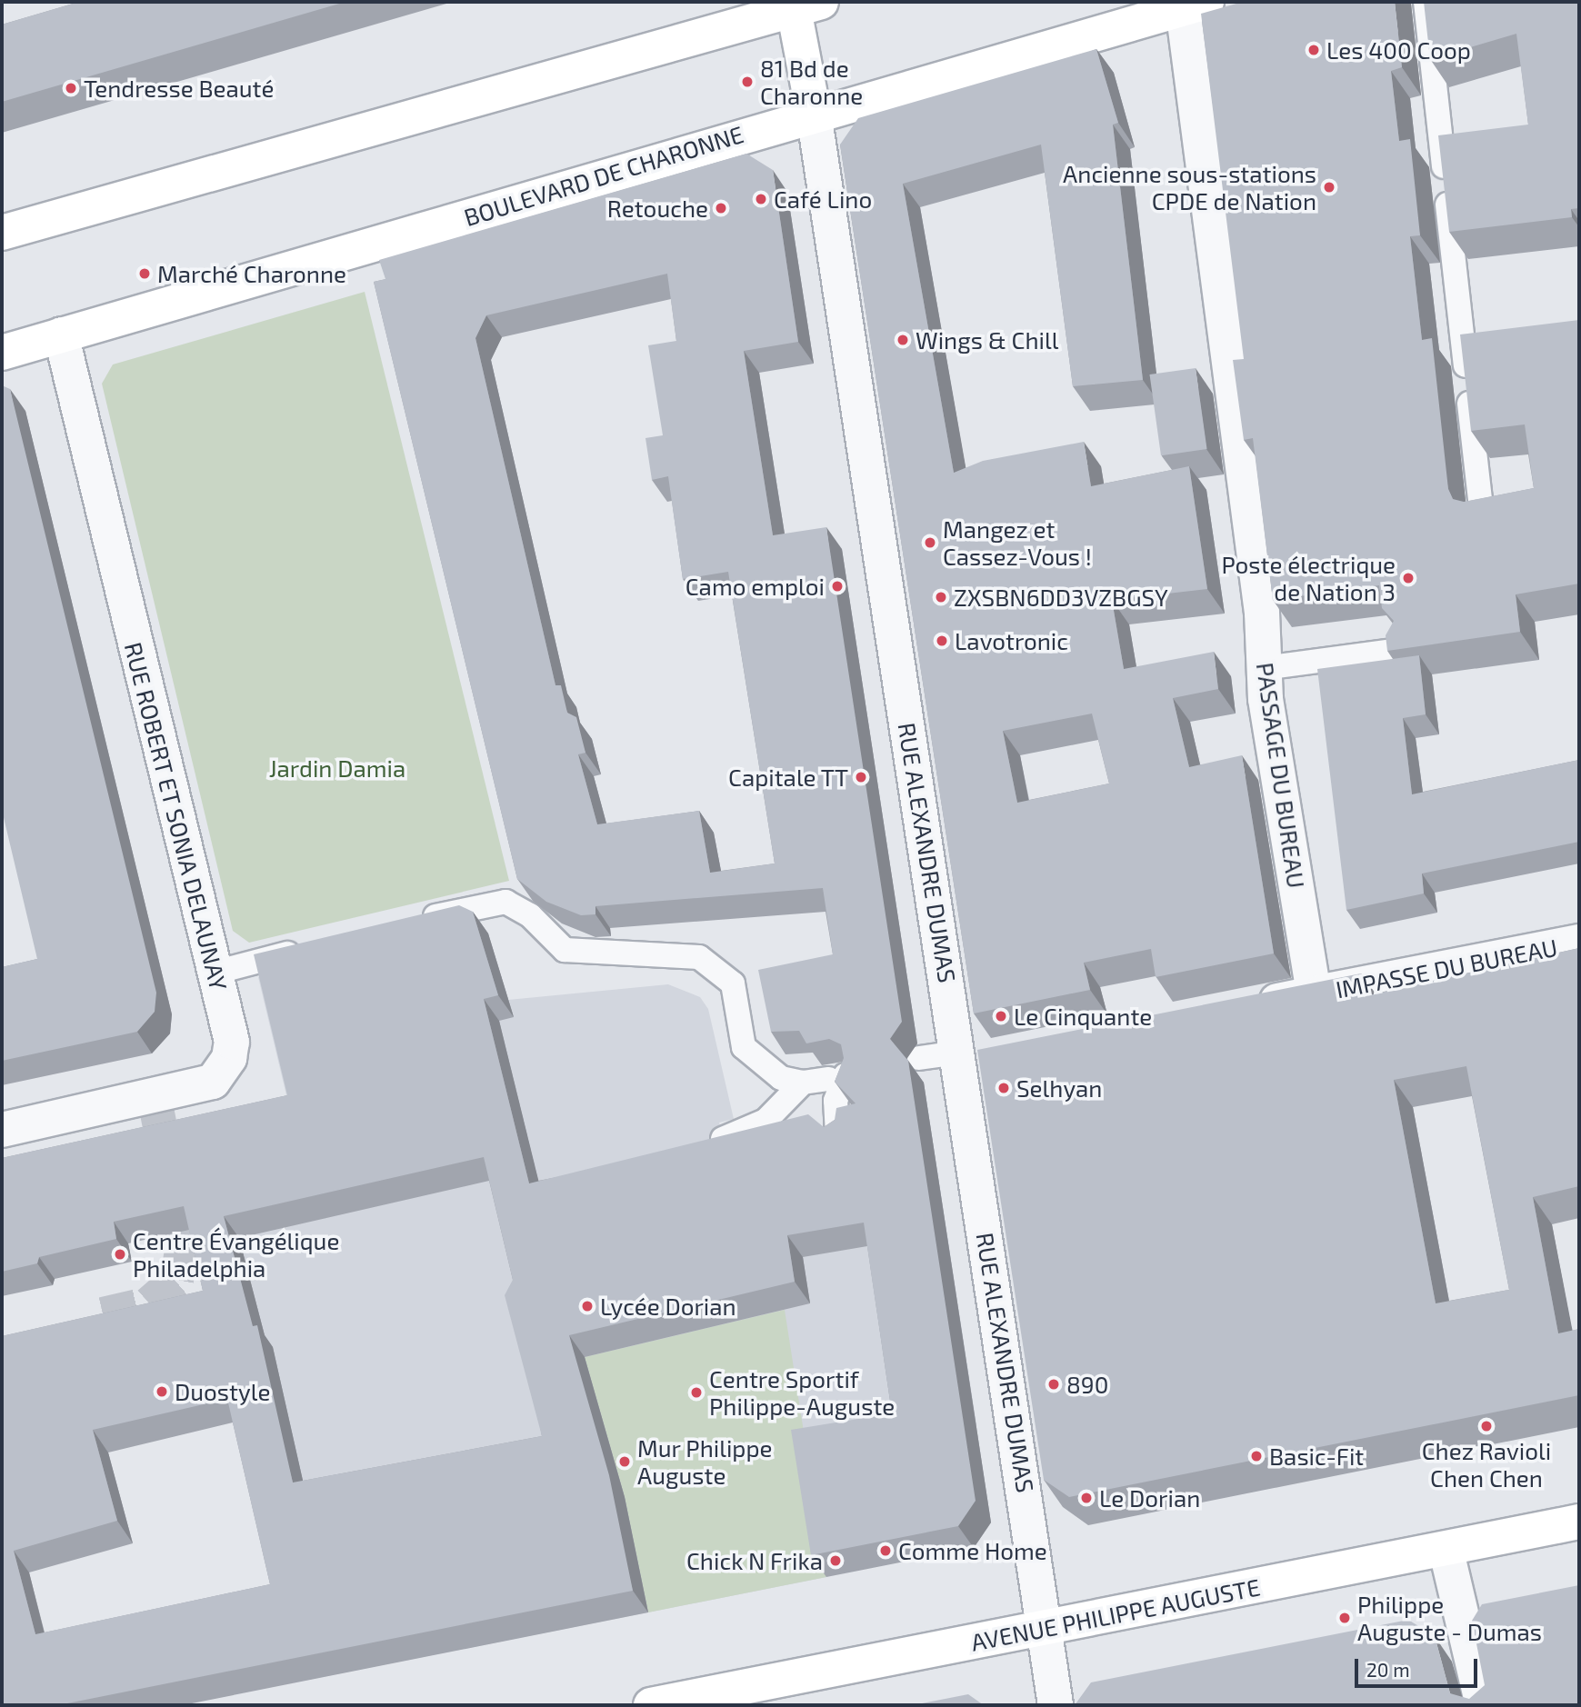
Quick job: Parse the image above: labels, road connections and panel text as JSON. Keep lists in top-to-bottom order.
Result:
{
  "streets": {
    "main road": ["BOULEVARD DE CHARONNE", "RUE ALEXANDRE DUMAS", "AVENUE PHILIPPE AUGUSTE"],
    "street": ["PASSAGE DU BUREAU", "RUE ROBERT ET SONIA DELAUNAY", "IMPASSE DU BUREAU"]
  },
  "crossings": [
    ["BOULEVARD DE CHARONNE", "PASSAGE DU BUREAU"],
    ["BOULEVARD DE CHARONNE", "RUE ROBERT ET SONIA DELAUNAY"],
    ["BOULEVARD DE CHARONNE", "RUE ALEXANDRE DUMAS"],
    ["PASSAGE DU BUREAU", "IMPASSE DU BUREAU"],
    ["RUE ALEXANDRE DUMAS", "AVENUE PHILIPPE AUGUSTE"]
  ],
  "parks": ["Jardin Damia"],
  "places": [
    "Les 400 Coop",
    "81 Bd de Charonne",
    "Tendresse Beauté",
    "Ancienne sous-stations CPDE de Nation",
    "Café Lino",
    "Retouche",
    "Marché Charonne",
    "Wings & Chill",
    "Mangez et Cassez-Vous !",
    "Poste électrique de Nation 3",
    "Camo emploi",
    "ZXSBN6DD3VZBGSY",
    "Lavotronic",
    "Capitale TT",
    "Le Cinquante",
    "Selhyan",
    "Centre Évangélique Philadelphia",
    "Lycée Dorian",
    "890",
    "Duostyle",
    "Centre Sportif Philippe-Auguste",
    "Chez Ravioli Chen Chen",
    "Basic-Fit",
    "Mur Philippe Auguste",
    "Le Dorian",
    "Comme Home",
    "Chick N Frika",
    "Philippe Auguste - Dumas"
  ],
  "scale_bar": "20 m"
}
